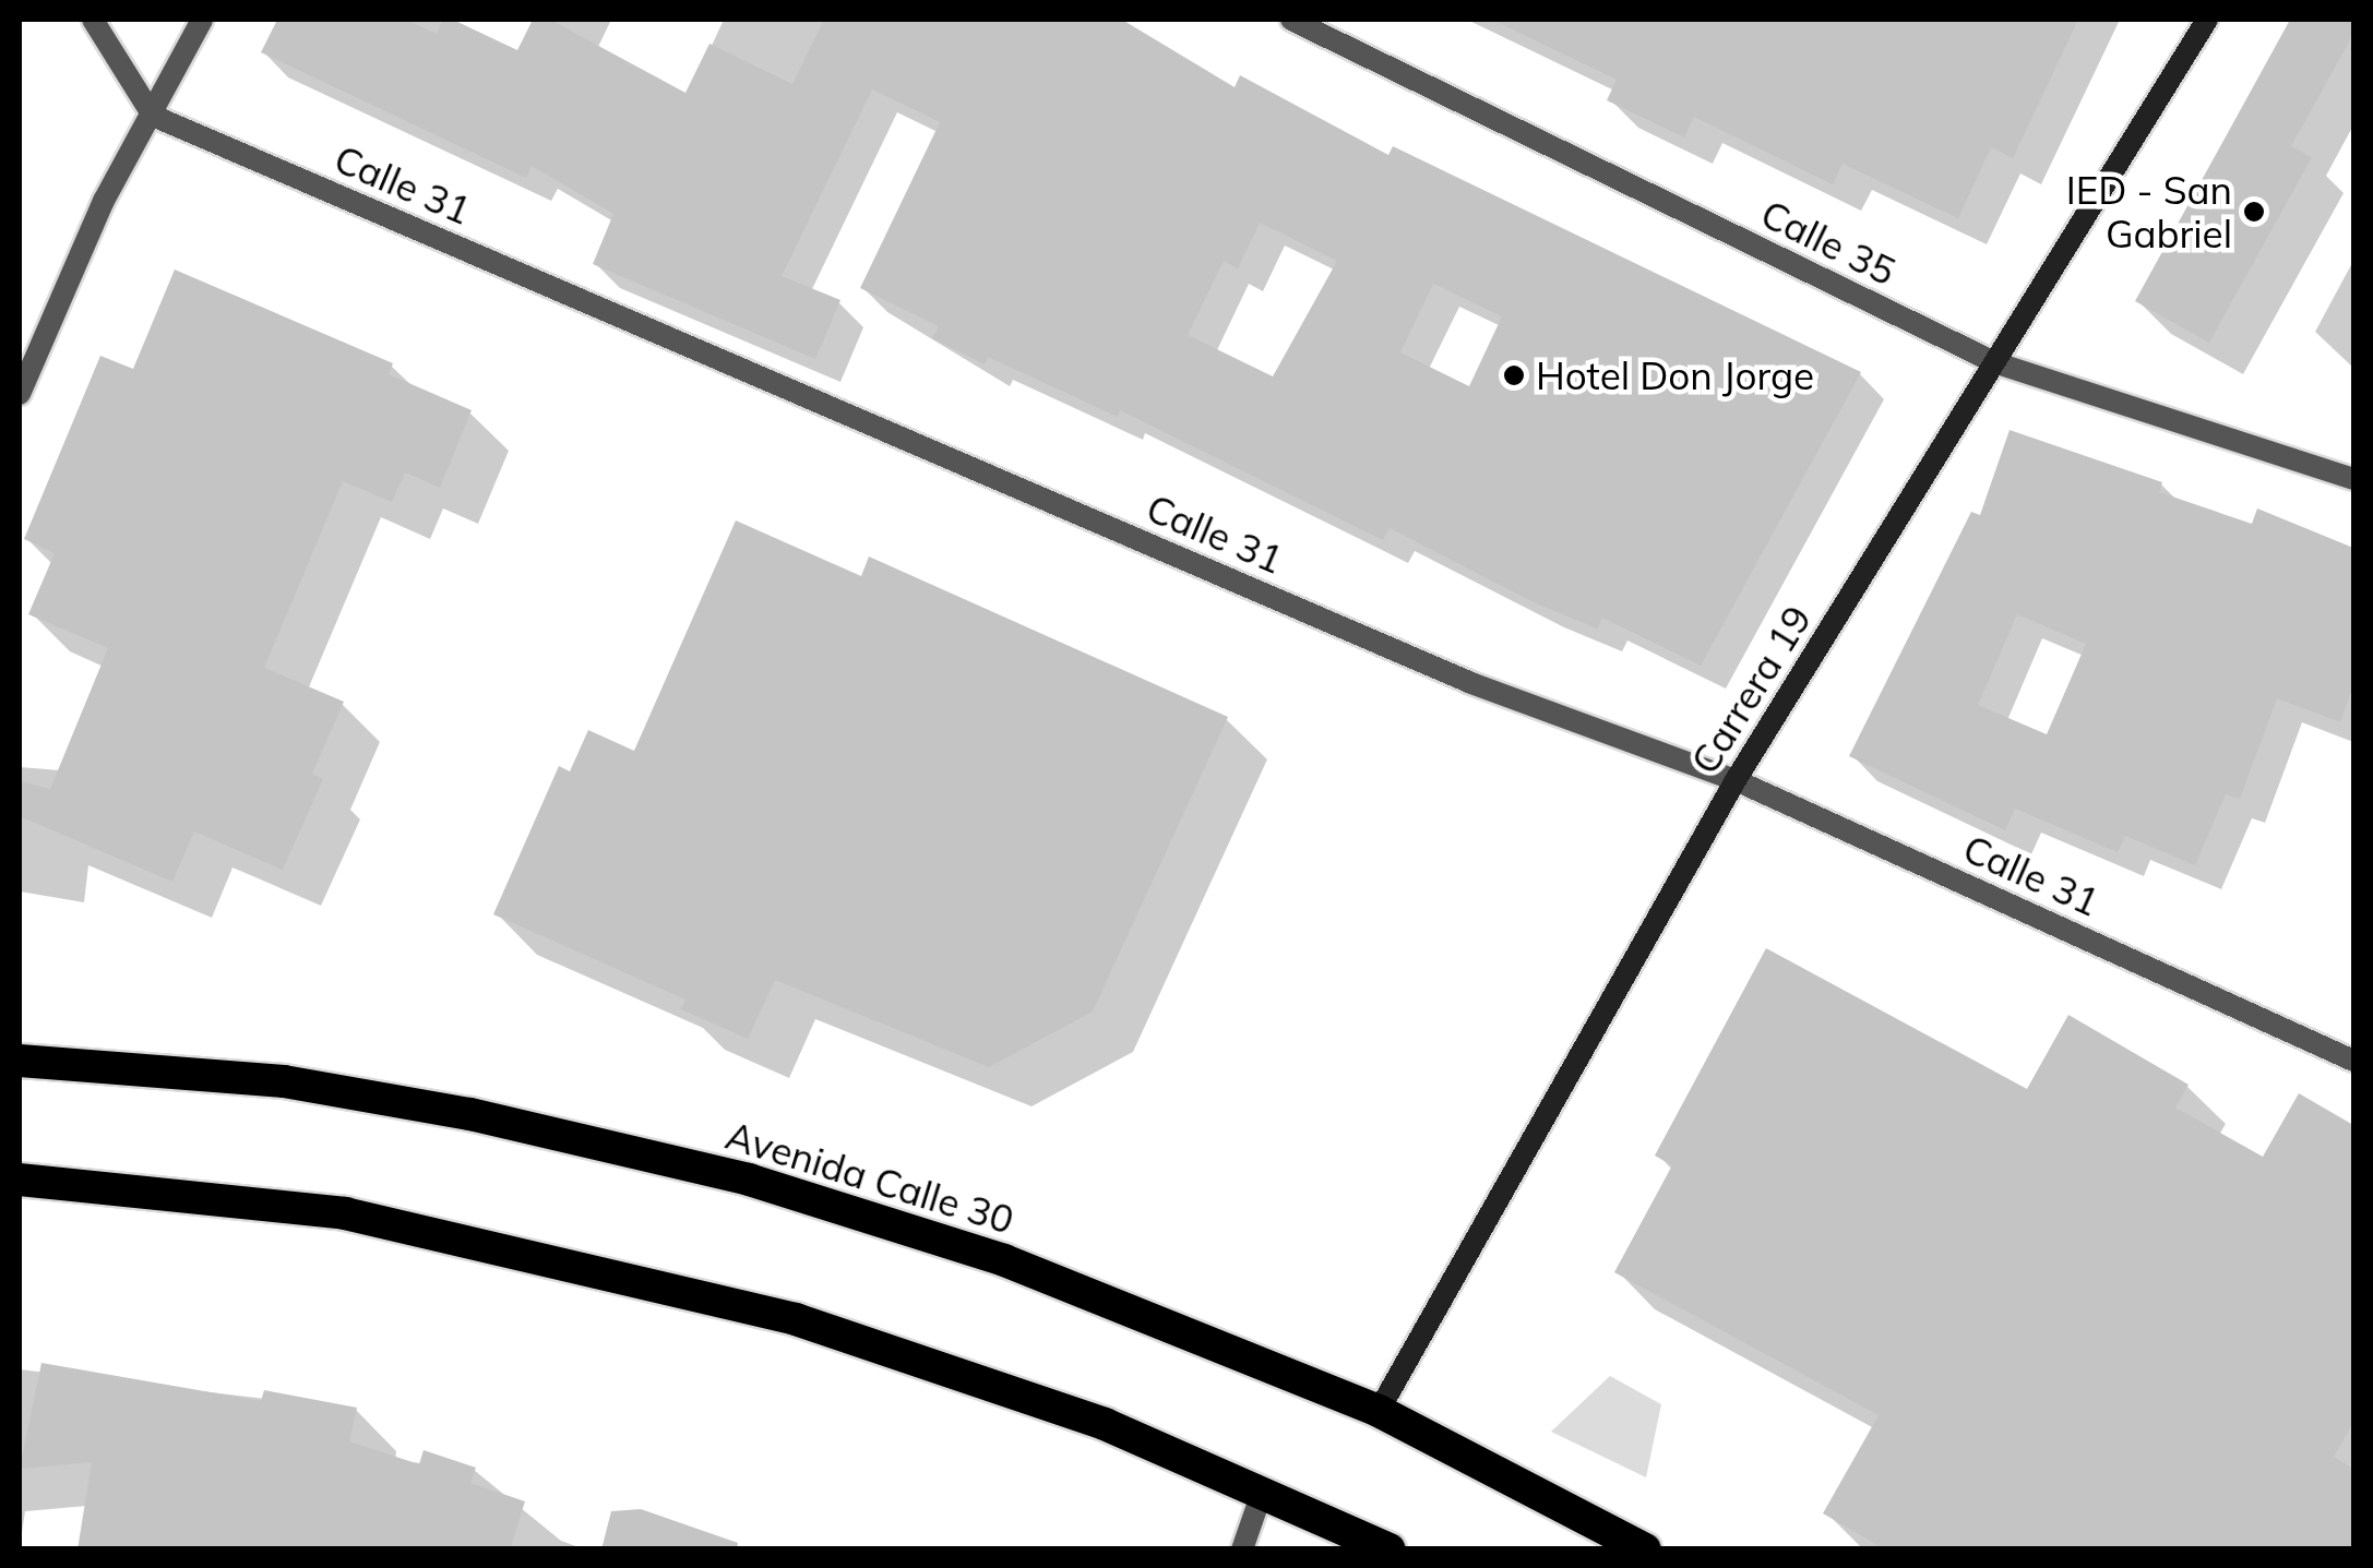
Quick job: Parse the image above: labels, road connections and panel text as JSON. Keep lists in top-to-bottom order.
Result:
{
  "streets": {
    "highway": ["Avenida Calle 30"],
    "street": ["Calle 31", "Calle 35", "Carrera 19"]
  },
  "crossings": [
    ["Calle 31", "Carrera 19"],
    ["Calle 35", "Carrera 19"],
    ["Carrera 19", "Avenida Calle 30"]
  ],
  "places": ["IED - San Gabriel", "Hotel Don Jorge"]
}
